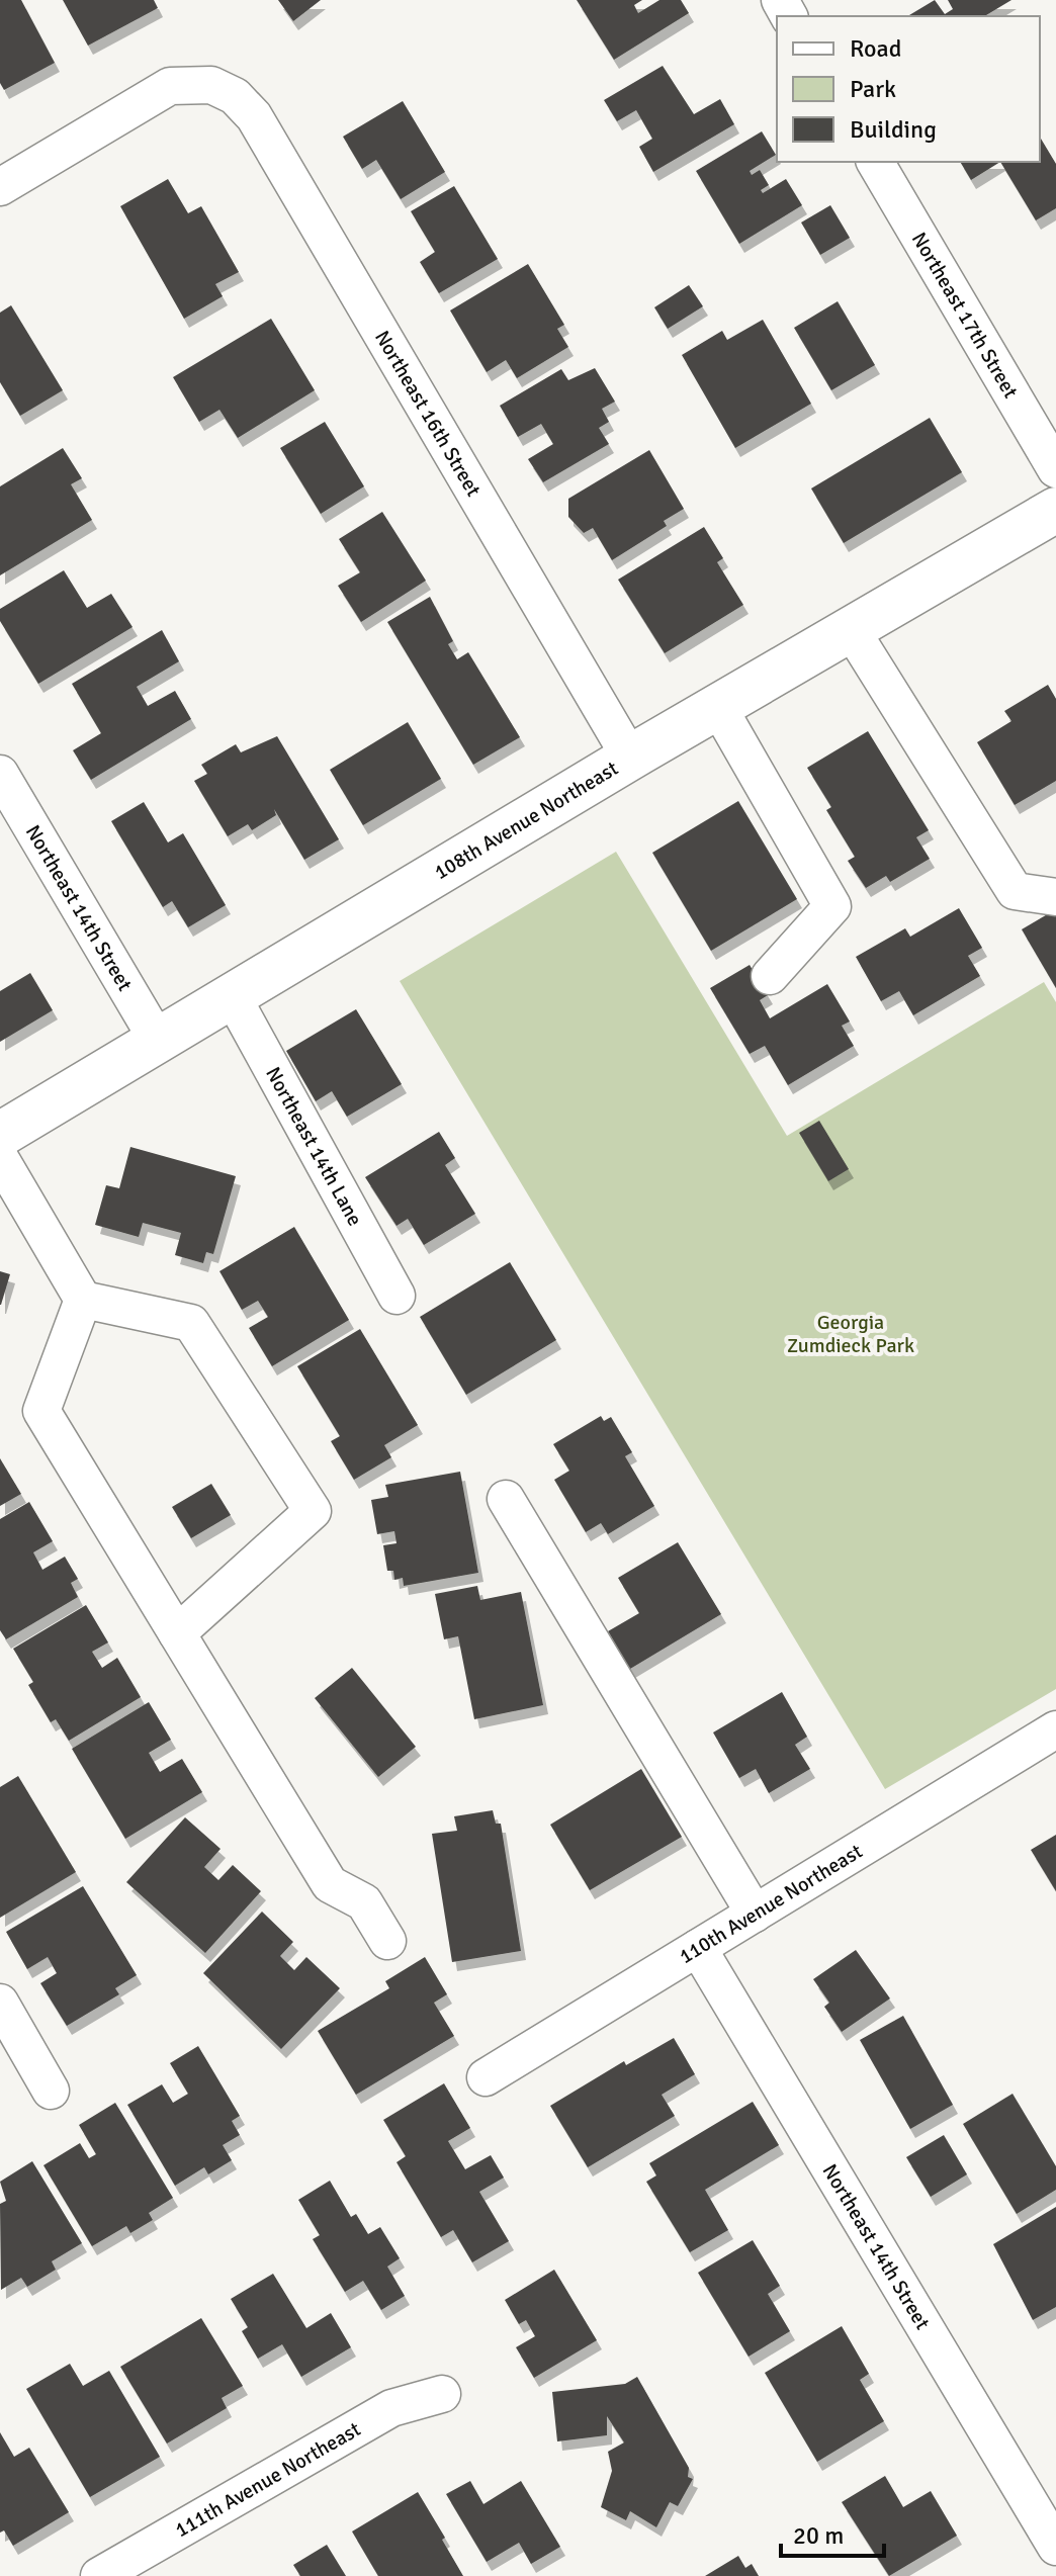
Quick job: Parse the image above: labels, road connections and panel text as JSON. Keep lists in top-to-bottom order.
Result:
{
  "streets": {
    "main road": ["108th Avenue Northeast"],
    "street": [
      "Northeast 17th Street",
      "Northeast 16th Street",
      "Northeast 14th Street",
      "Northeast 14th Lane",
      "110th Avenue Northeast",
      "111th Avenue Northeast"
    ]
  },
  "crossings": [
    ["Northeast 16th Street", "108th Avenue Northeast"],
    ["108th Avenue Northeast", "Northeast 14th Street"],
    ["108th Avenue Northeast", "Northeast 14th Lane"],
    ["Northeast 14th Street", "110th Avenue Northeast"]
  ],
  "parks": ["Georgia Zumdieck Park"],
  "legend": ["Road", "Park", "Building"],
  "scale_bar": "20 m"
}
